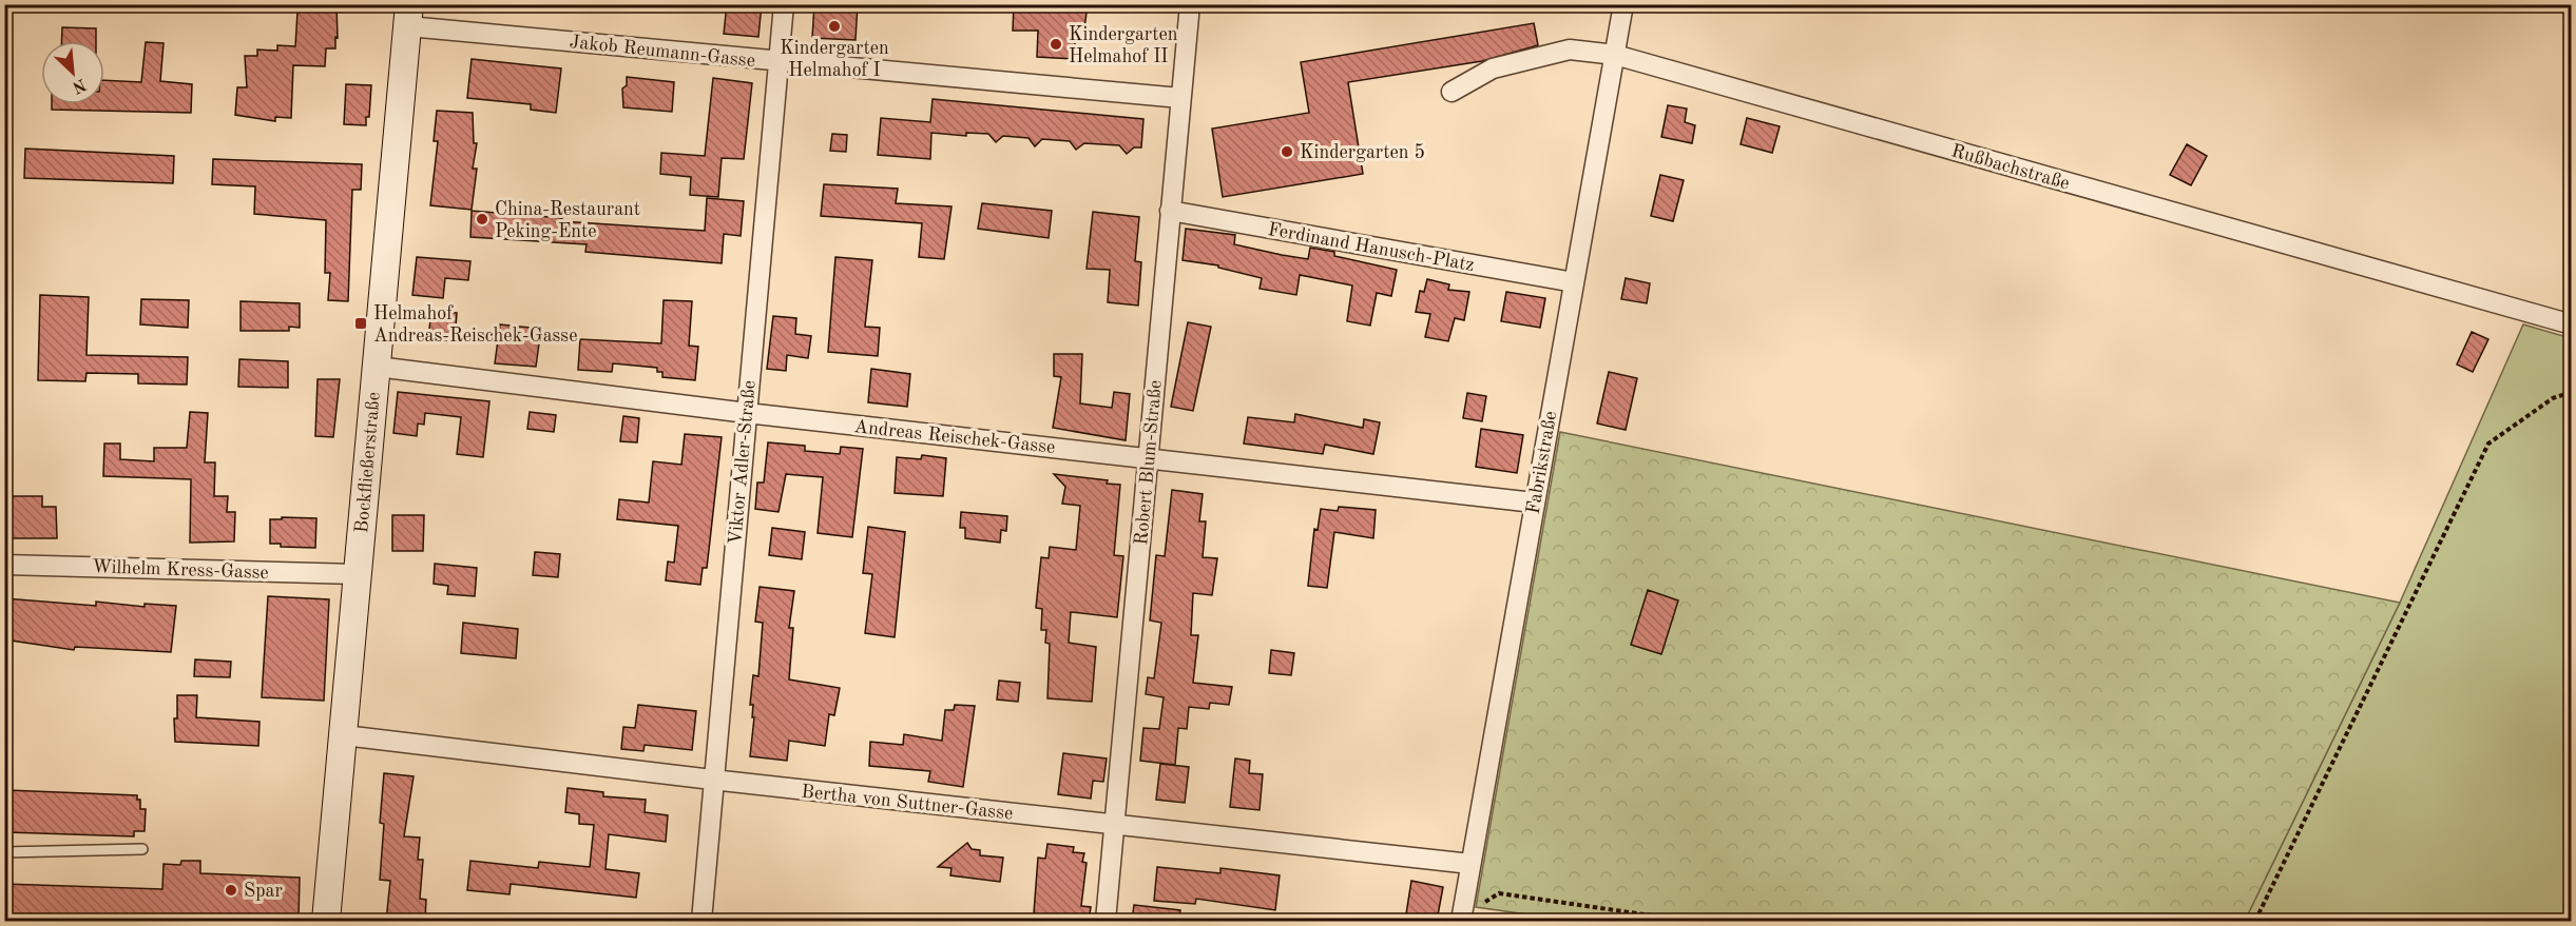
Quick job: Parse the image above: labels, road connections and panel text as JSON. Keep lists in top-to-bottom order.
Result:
{
  "streets": {
    "main road": ["Bockfließerstraße"],
    "street": [
      "Jakob Reumann-Gasse",
      "Rußbachstraße",
      "Ferdinand Hanusch-Platz",
      "Andreas Reischek-Gasse",
      "Viktor Adler-Straße",
      "Robert Blum-Straße",
      "Fabrikstraße",
      "Wilhelm Kress-Gasse",
      "Bertha von Suttner-Gasse"
    ]
  },
  "crossings": [
    ["Jakob Reumann-Gasse", "Bockfließerstraße"],
    ["Jakob Reumann-Gasse", "Viktor Adler-Straße"],
    ["Jakob Reumann-Gasse", "Robert Blum-Straße"],
    ["Rußbachstraße", "Fabrikstraße"],
    ["Ferdinand Hanusch-Platz", "Robert Blum-Straße"],
    ["Ferdinand Hanusch-Platz", "Fabrikstraße"],
    ["Andreas Reischek-Gasse", "Bockfließerstraße"],
    ["Andreas Reischek-Gasse", "Viktor Adler-Straße"],
    ["Andreas Reischek-Gasse", "Robert Blum-Straße"],
    ["Andreas Reischek-Gasse", "Fabrikstraße"],
    ["Bockfließerstraße", "Wilhelm Kress-Gasse"],
    ["Bockfließerstraße", "Bertha von Suttner-Gasse"],
    ["Viktor Adler-Straße", "Bertha von Suttner-Gasse"],
    ["Robert Blum-Straße", "Bertha von Suttner-Gasse"],
    ["Fabrikstraße", "Bertha von Suttner-Gasse"]
  ],
  "places": {
    "other": [
      "Kindergarten Helmahof I",
      "Kindergarten Helmahof II",
      "Kindergarten 5",
      "China-Restaurant Peking-Ente",
      "Spar"
    ],
    "transit": ["Helmahof Andreas-Reischek-Gasse"]
  },
  "north": "bottom right"
}
